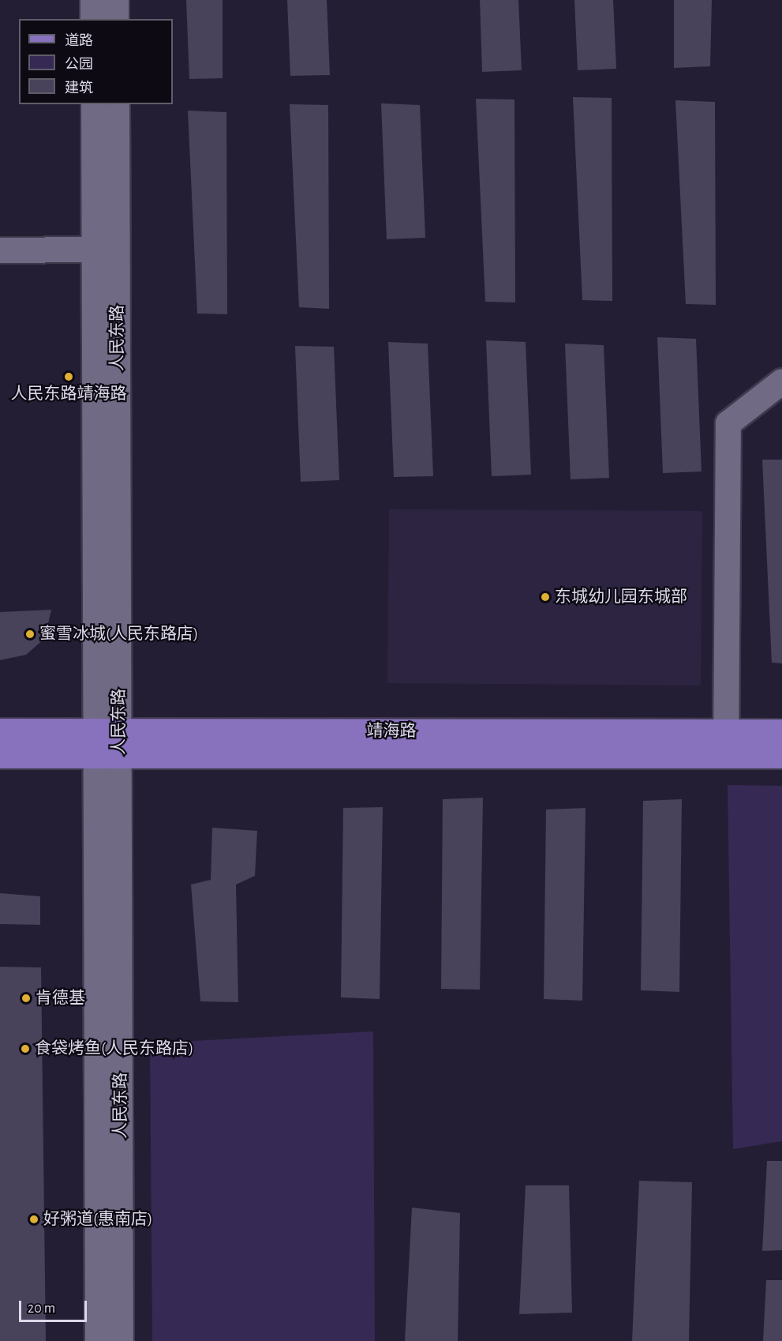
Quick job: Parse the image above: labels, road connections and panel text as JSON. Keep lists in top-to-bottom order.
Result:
{
  "streets": {
    "main road": ["靖海路"],
    "street": ["人民东路"]
  },
  "crossings": [
    ["人民东路", "靖海路"]
  ],
  "places": [
    "人民东路靖海路",
    "东城幼儿园东城部",
    "蜜雪冰城(人民东路店)",
    "肯德基",
    "食袋烤鱼(人民东路店)",
    "好粥道(惠南店)"
  ],
  "legend": ["道路", "公园", "建筑"],
  "scale_bar": "20 m"
}
